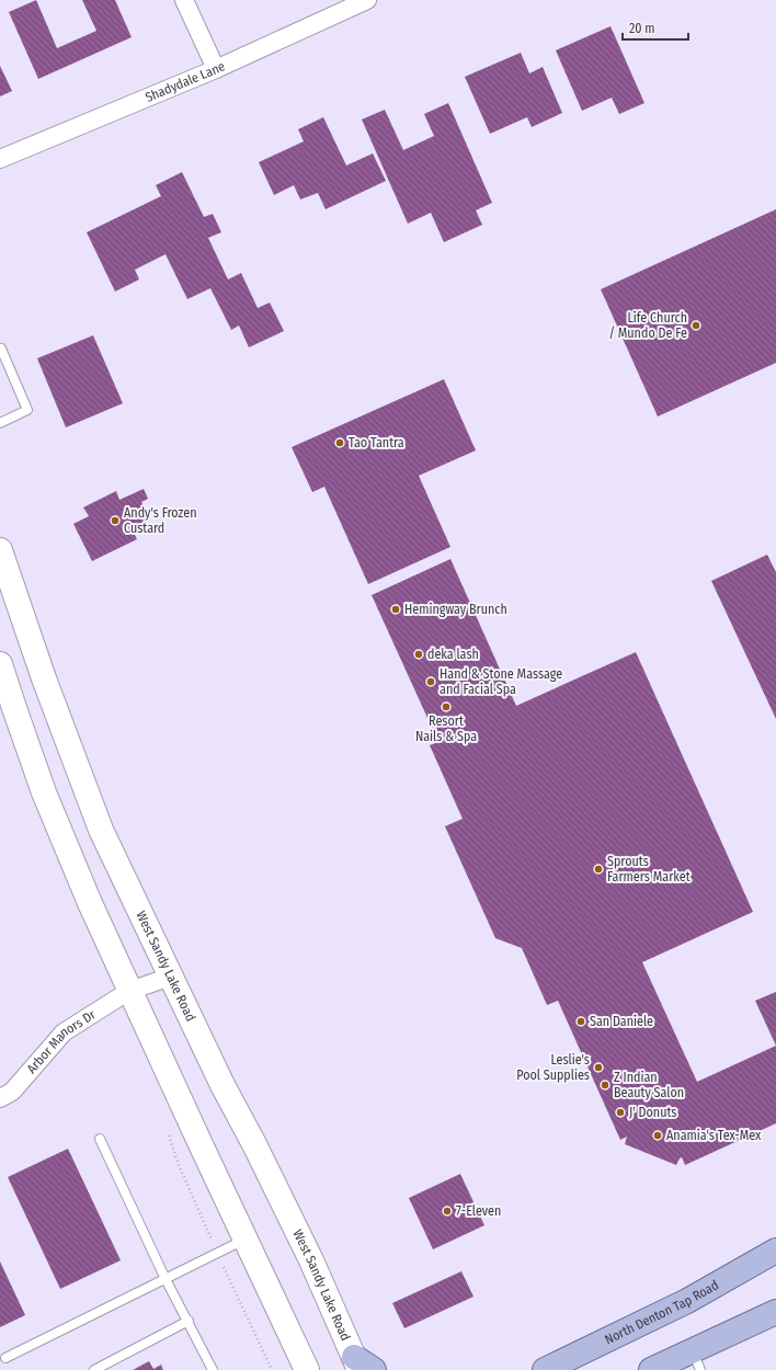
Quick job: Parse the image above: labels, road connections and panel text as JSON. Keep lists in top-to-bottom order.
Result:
{
  "streets": {
    "main road": ["West Sandy Lake Road", "North Denton Tap Road"],
    "street": ["Shadydale Lane", "Arbor Manors Dr"]
  },
  "crossings": [
    ["West Sandy Lake Road", "Arbor Manors Dr"]
  ],
  "places": [
    "Life Church / Mundo De Fe",
    "Tao Tantra",
    "Andy's Frozen Custard",
    "Hemingway Brunch",
    "deka lash",
    "Hand & Stone Massage and Facial Spa",
    "Resort Nails & Spa",
    "Sprouts Farmers Market",
    "San Daniele",
    "Leslie's Pool Supplies",
    "Z Indian Beauty Salon",
    "J' Donuts",
    "Anamia's Tex-Mex",
    "7-Eleven"
  ],
  "scale_bar": "20 m"
}
